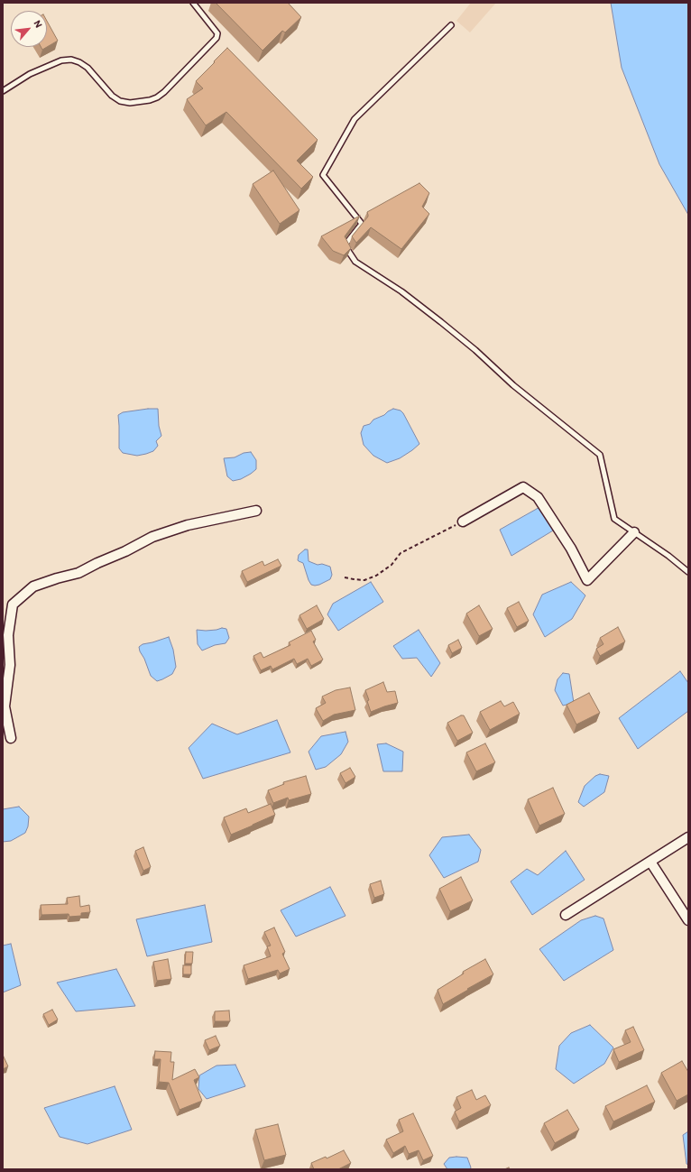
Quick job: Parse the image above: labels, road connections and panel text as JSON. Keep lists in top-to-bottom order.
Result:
{
  "north": "top right"
}
